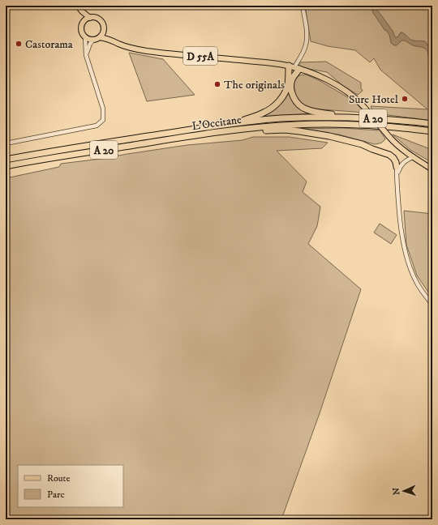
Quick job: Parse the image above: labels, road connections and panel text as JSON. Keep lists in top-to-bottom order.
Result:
{
  "streets": {
    "highway": ["A 20", "L'Occitane"],
    "main road": ["D 55A"]
  },
  "places": ["Castorama", "The originals", "Sure Hotel"],
  "legend": ["Route", "Parc"],
  "north": "left"
}
